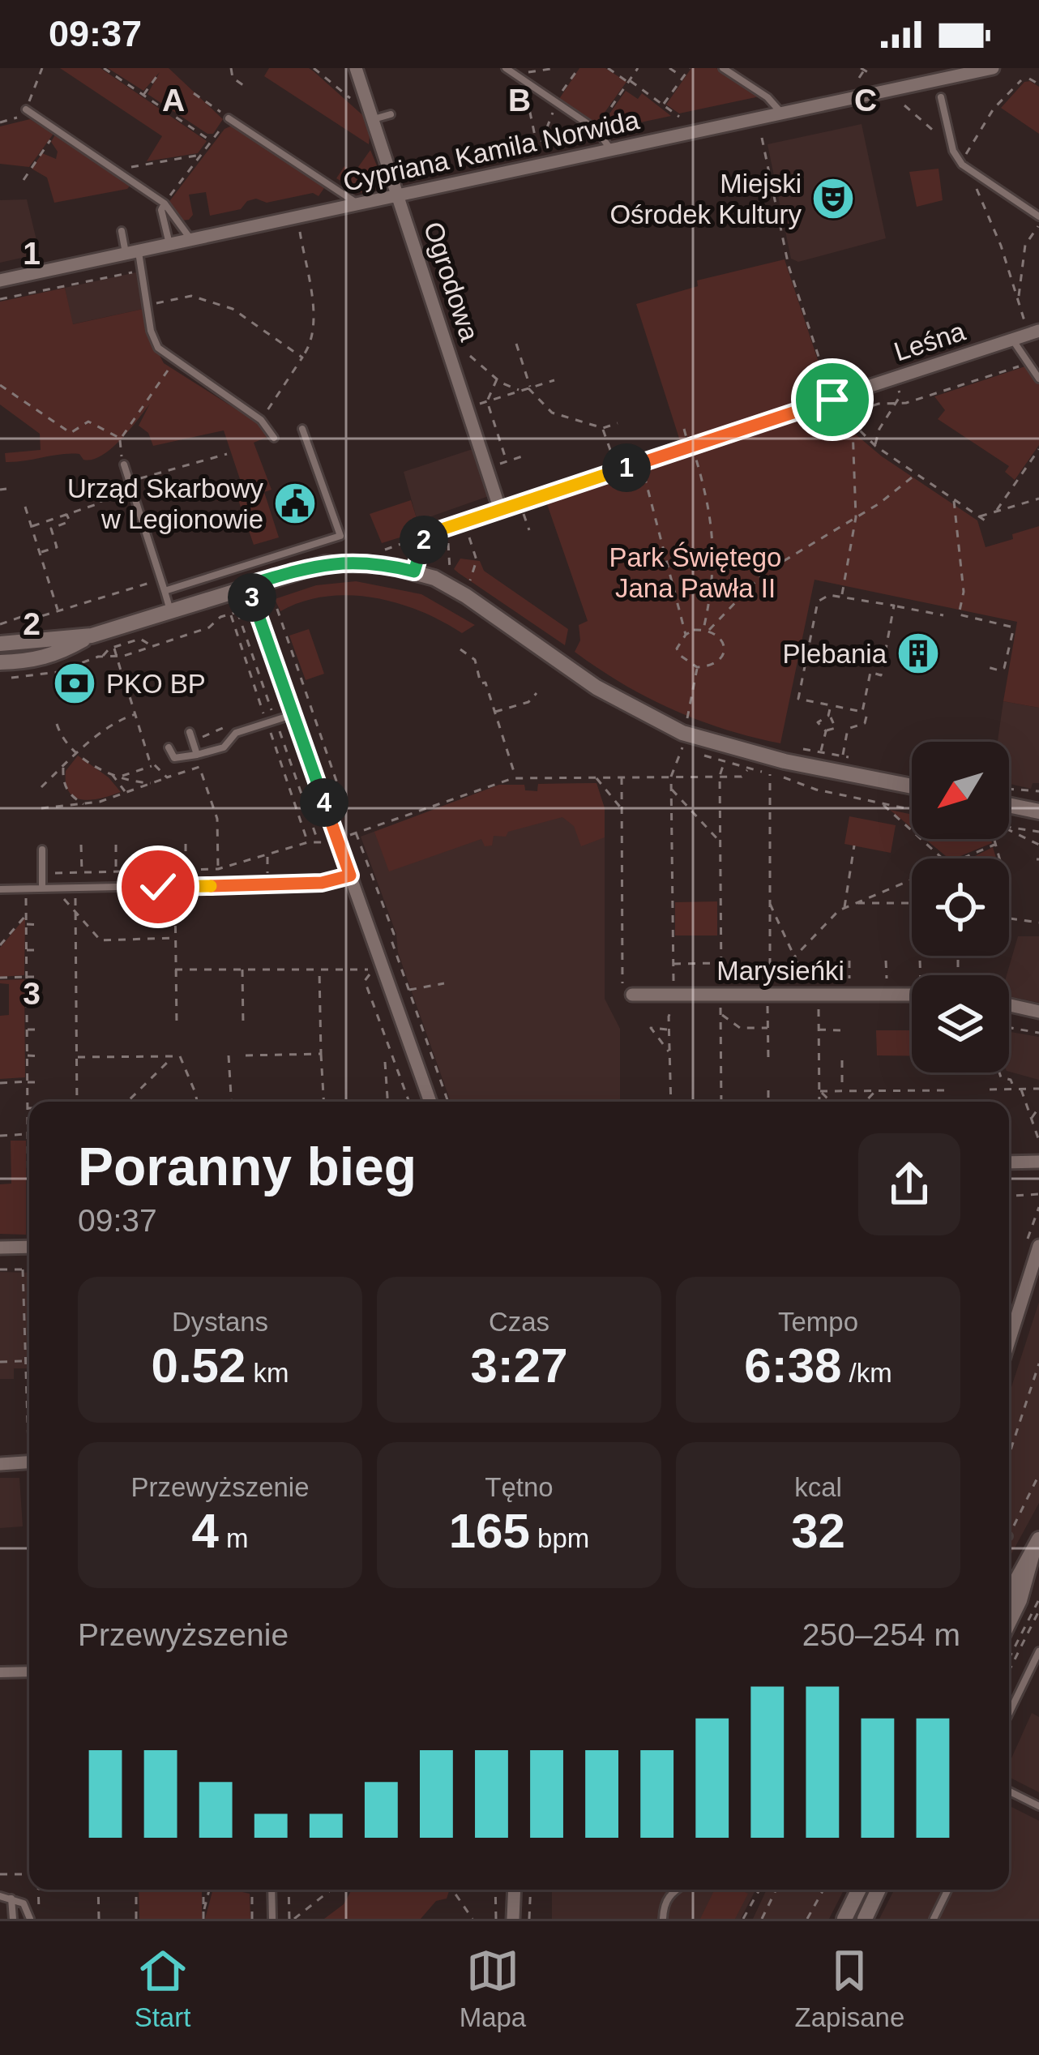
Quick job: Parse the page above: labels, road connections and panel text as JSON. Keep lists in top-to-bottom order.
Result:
{
  "streets": {
    "street": [
      "Cypriana Kamila Norwida",
      "Ogrodowa",
      "Leśna",
      "Marysieńki"
    ]
  },
  "crossings": [
    ["Cypriana Kamila Norwida", "Ogrodowa"]
  ],
  "parks": ["Park Świętego Jana Pawła II"],
  "places": {
    "theatre": ["Miejski Ośrodek Kultury"],
    "public building": ["Urząd Skarbowy w Legionowie"],
    "building": ["Plebania"],
    "bank": ["PKO BP"]
  },
  "north": "bottom left",
  "page": {
    "status": "09:37",
    "pins": [
      "1",
      "2",
      "3",
      "4"
    ],
    "heading": ["Poranny bieg", "09:37"],
    "stats": [
      ["Dystans", "0.52 km"],
      ["Czas", "3:27"],
      ["Tempo", "6:38 /km"],
      ["Przewyższenie", "4 m"],
      ["Tętno", "165 bpm"],
      ["kcal", "32"]
    ],
    "chart": ["Przewyższenie", "250–254 m"],
    "tabs": ["Start", "Mapa", "Zapisane"]
  },
  "grid": {
    "columns": ["A", "B", "C"],
    "rows": ["1", "2", "3"]
  }
}
